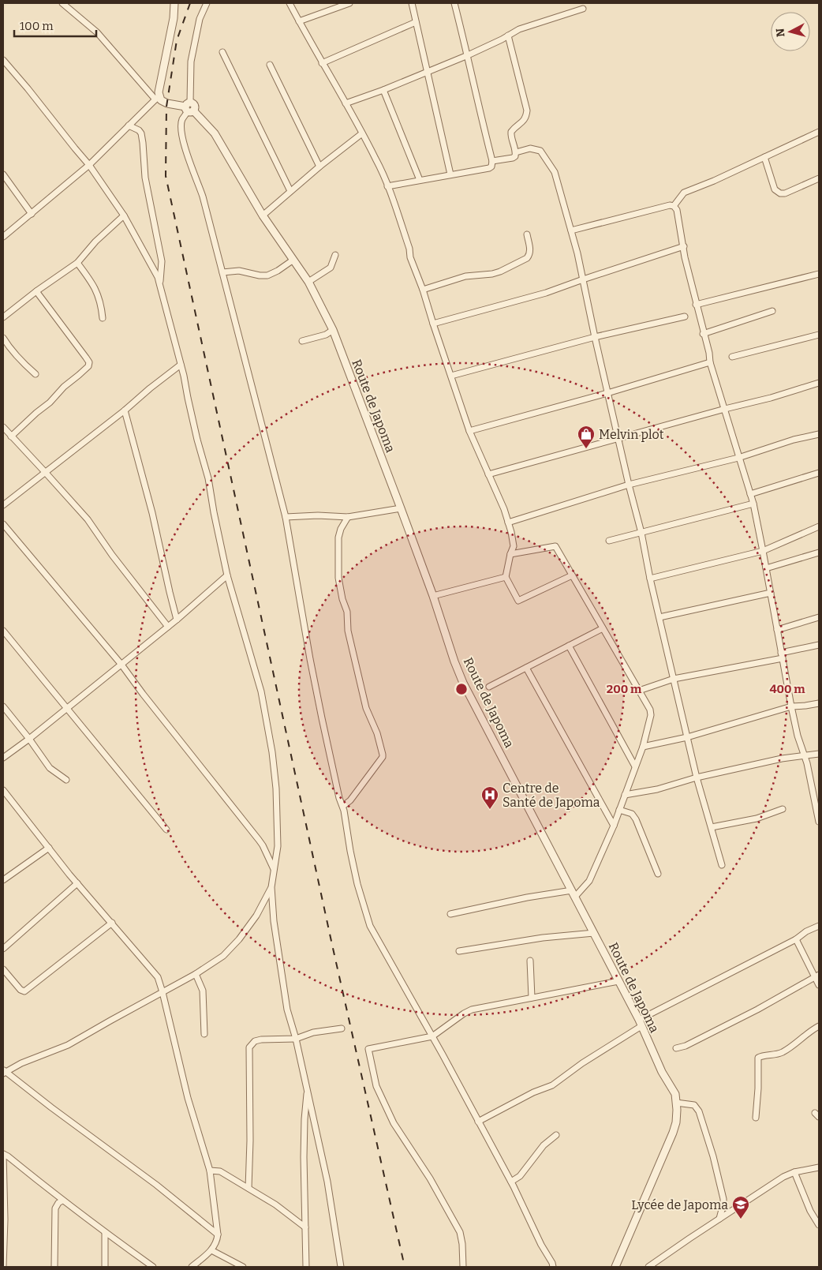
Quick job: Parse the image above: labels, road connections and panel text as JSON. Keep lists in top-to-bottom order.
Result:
{
  "streets": {
    "street": ["Route de Japoma"]
  },
  "places": {
    "shop": ["Melvin plot"],
    "hospital": ["Centre de Santé de Japoma"],
    "school or university": ["Lycée de Japoma"]
  },
  "scale_bar": "100 m",
  "north": "left",
  "rings": ["200 m", "400 m"]
}
